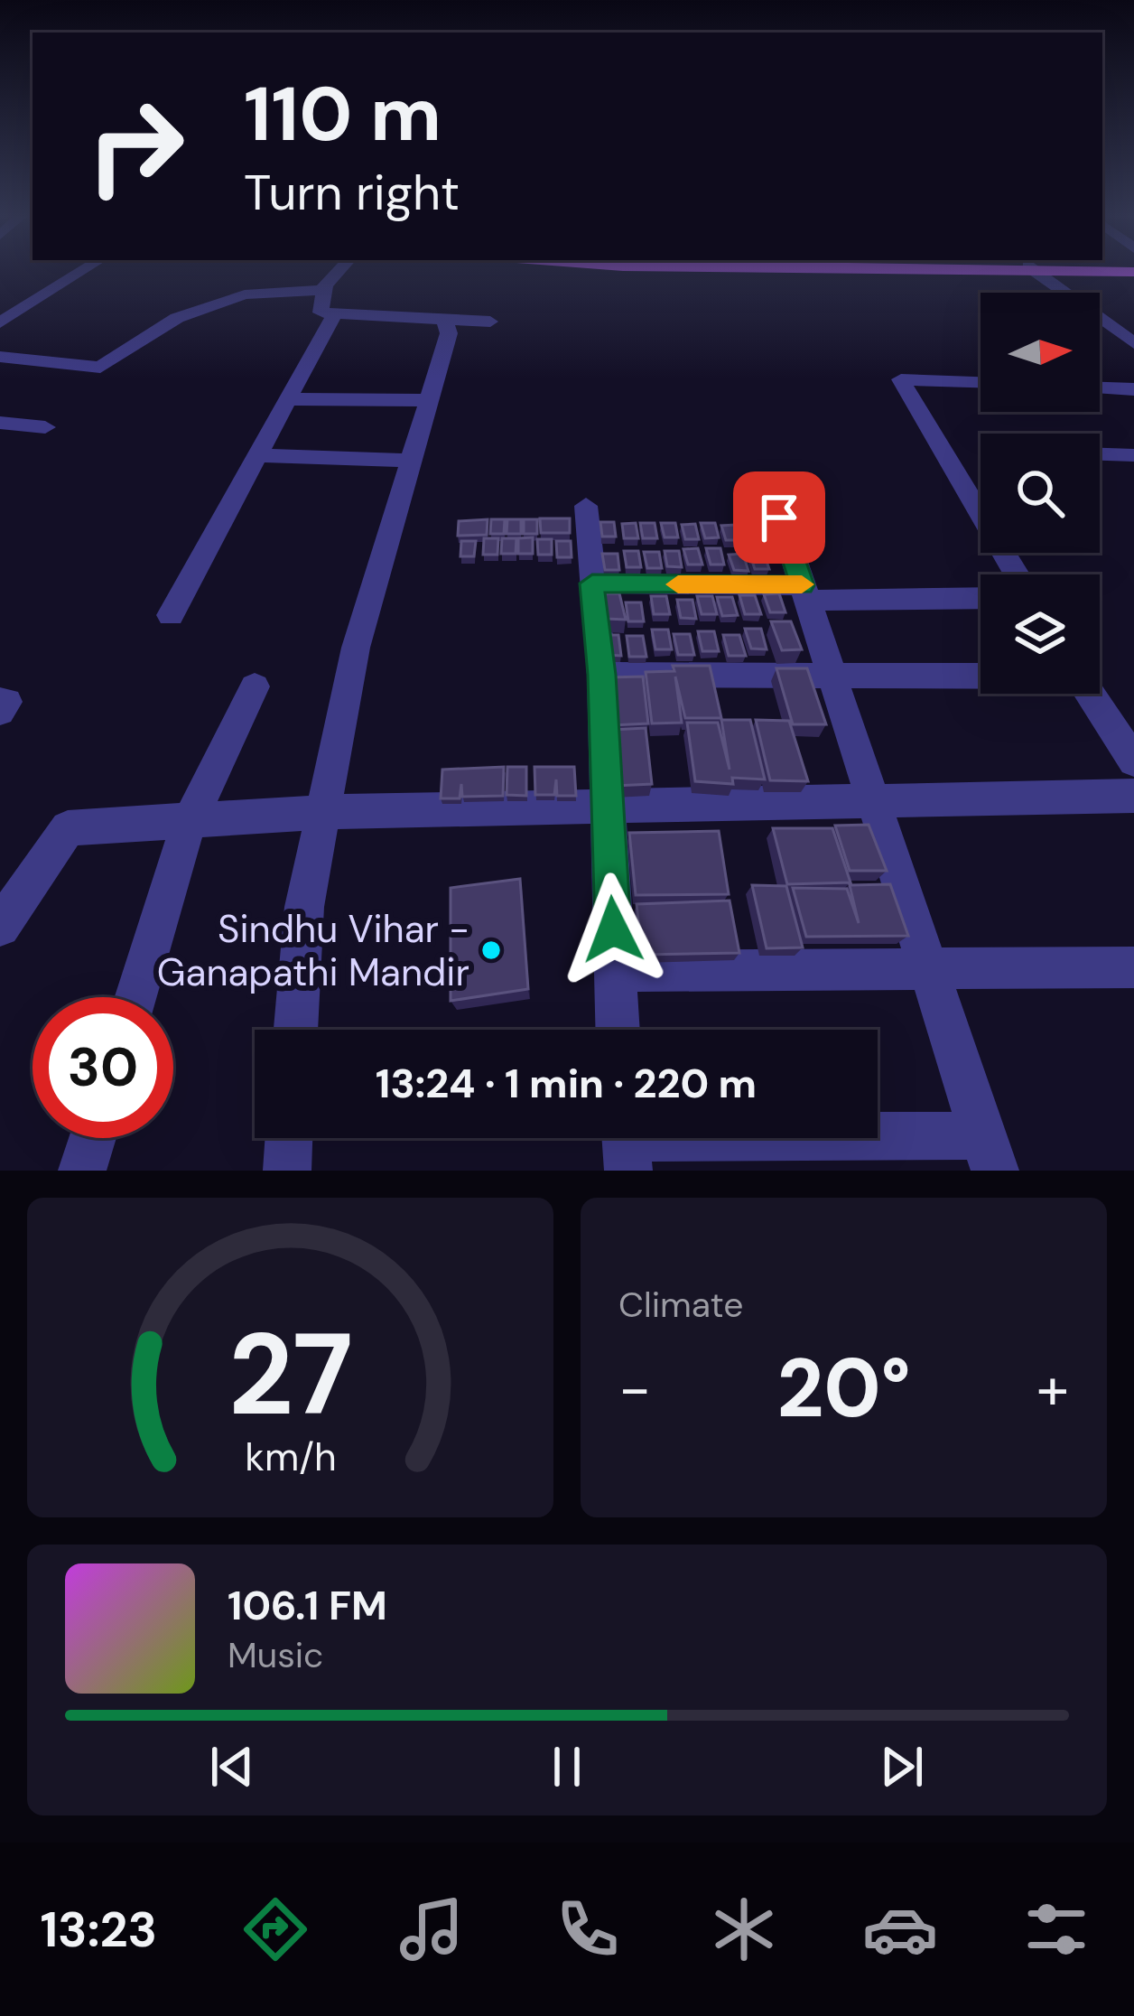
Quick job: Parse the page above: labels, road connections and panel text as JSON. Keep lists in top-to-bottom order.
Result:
{
  "places": ["Sindhu Vihar - Ganapathi Mandir"],
  "north": "right",
  "page": {
    "turn": ["110 m", "Turn right"],
    "limit": "30",
    "trip": "13:24 · 1 min · 220 m",
    "tile": "Climate",
    "heat": ["−", "20°", "+"],
    "song": ["106.1 FM", "Music"],
    "tabs": "13:23",
    "gauge": ["27", "km/h"]
  }
}
